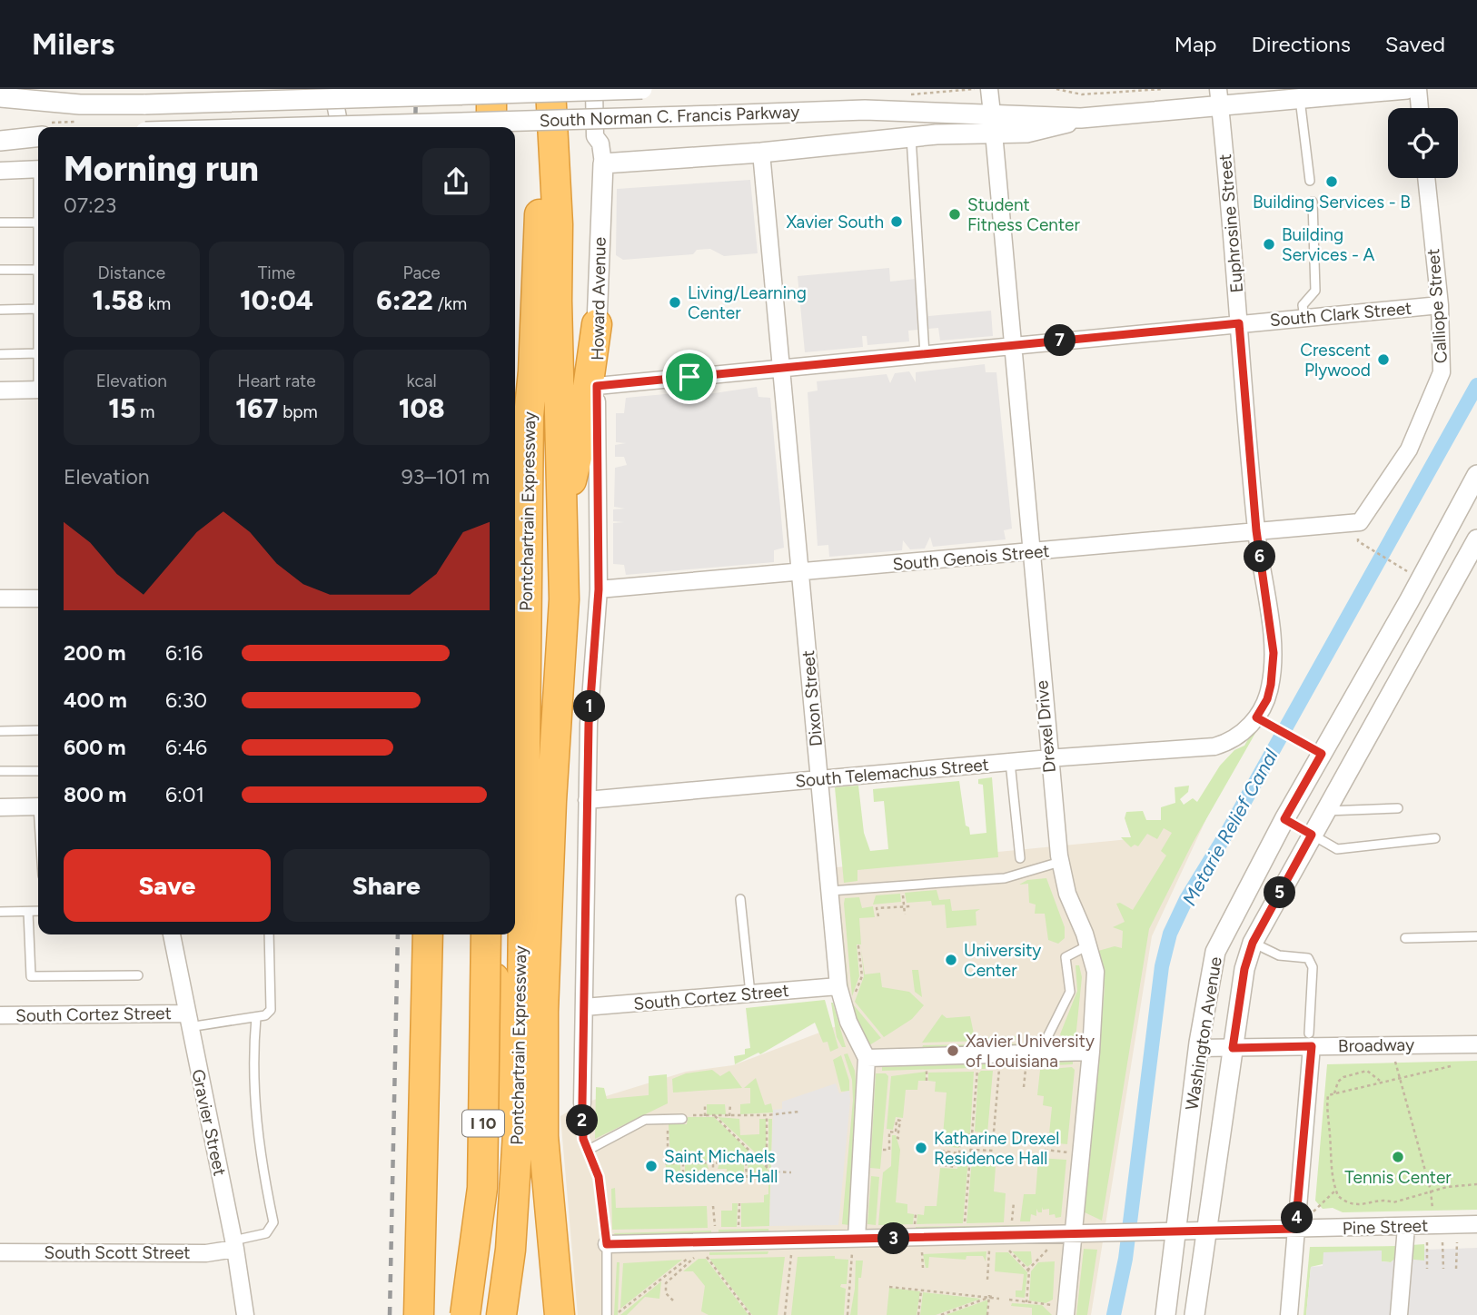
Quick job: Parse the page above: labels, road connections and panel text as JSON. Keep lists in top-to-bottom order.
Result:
{
  "streets": {
    "highway": ["Pontchartrain Expressway", "I 10"],
    "street": [
      "South Norman C. Francis Parkway",
      "Euphrosine Street",
      "Howard Avenue",
      "Calliope Street",
      "South Clark Street",
      "South Genois Street",
      "Dixon Street",
      "Drexel Drive",
      "South Telemachus Street",
      "South Cortez Street",
      "Washington Avenue",
      "Broadway",
      "Gravier Street",
      "Pine Street",
      "South Scott Street"
    ]
  },
  "crossings": [
    ["South Norman C. Francis Parkway", "Euphrosine Street"],
    ["South Norman C. Francis Parkway", "Howard Avenue"],
    ["South Norman C. Francis Parkway", "Dixon Street"],
    ["South Norman C. Francis Parkway", "Drexel Drive"],
    ["Euphrosine Street", "South Clark Street"],
    ["Euphrosine Street", "South Genois Street"],
    ["Euphrosine Street", "South Telemachus Street"],
    ["Howard Avenue", "South Clark Street"],
    ["Howard Avenue", "South Genois Street"],
    ["Howard Avenue", "South Telemachus Street"],
    ["Howard Avenue", "South Cortez Street"],
    ["Calliope Street", "South Clark Street"],
    ["Calliope Street", "South Genois Street"],
    ["South Clark Street", "Dixon Street"],
    ["South Clark Street", "Drexel Drive"],
    ["South Genois Street", "Dixon Street"],
    ["South Genois Street", "Drexel Drive"],
    ["Dixon Street", "South Telemachus Street"],
    ["Dixon Street", "South Cortez Street"],
    ["Drexel Drive", "South Telemachus Street"],
    ["Drexel Drive", "Pine Street"],
    ["South Cortez Street", "Gravier Street"],
    ["Washington Avenue", "Broadway"],
    ["Washington Avenue", "Pine Street"],
    ["Gravier Street", "South Scott Street"]
  ],
  "water": ["Metarie Relief Canal"],
  "places": [
    "Building Services - B",
    "Student Fitness Center",
    "Xavier South",
    "Building Services - A",
    "Living/Learning Center",
    "Crescent Plywood",
    "University Center",
    "Xavier University of Louisiana",
    "Katharine Drexel Residence Hall",
    "Tennis Center",
    "Saint Michaels Residence Hall"
  ],
  "page": {
    "header": "Milers",
    "nav": ["Map", "Directions", "Saved"],
    "heading": ["Morning run", "07:23"],
    "stats": [
      ["Distance", "1.58 km"],
      ["Time", "10:04"],
      ["Pace", "6:22 /km"],
      ["Elevation", "15 m"],
      ["Heart rate", "167 bpm"],
      ["kcal", "108"]
    ],
    "pins": [
      "7",
      "6",
      "1",
      "5",
      "2",
      "4",
      "3"
    ],
    "chart": ["Elevation", "93–101 m"],
    "list": [
      {
        "name": "200 m",
        "note": "6:16"
      },
      {
        "name": "400 m",
        "note": "6:30"
      },
      {
        "name": "600 m",
        "note": "6:46"
      },
      {
        "name": "800 m",
        "note": "6:01"
      }
    ],
    "buttons": ["Save", "Share"]
  }
}
